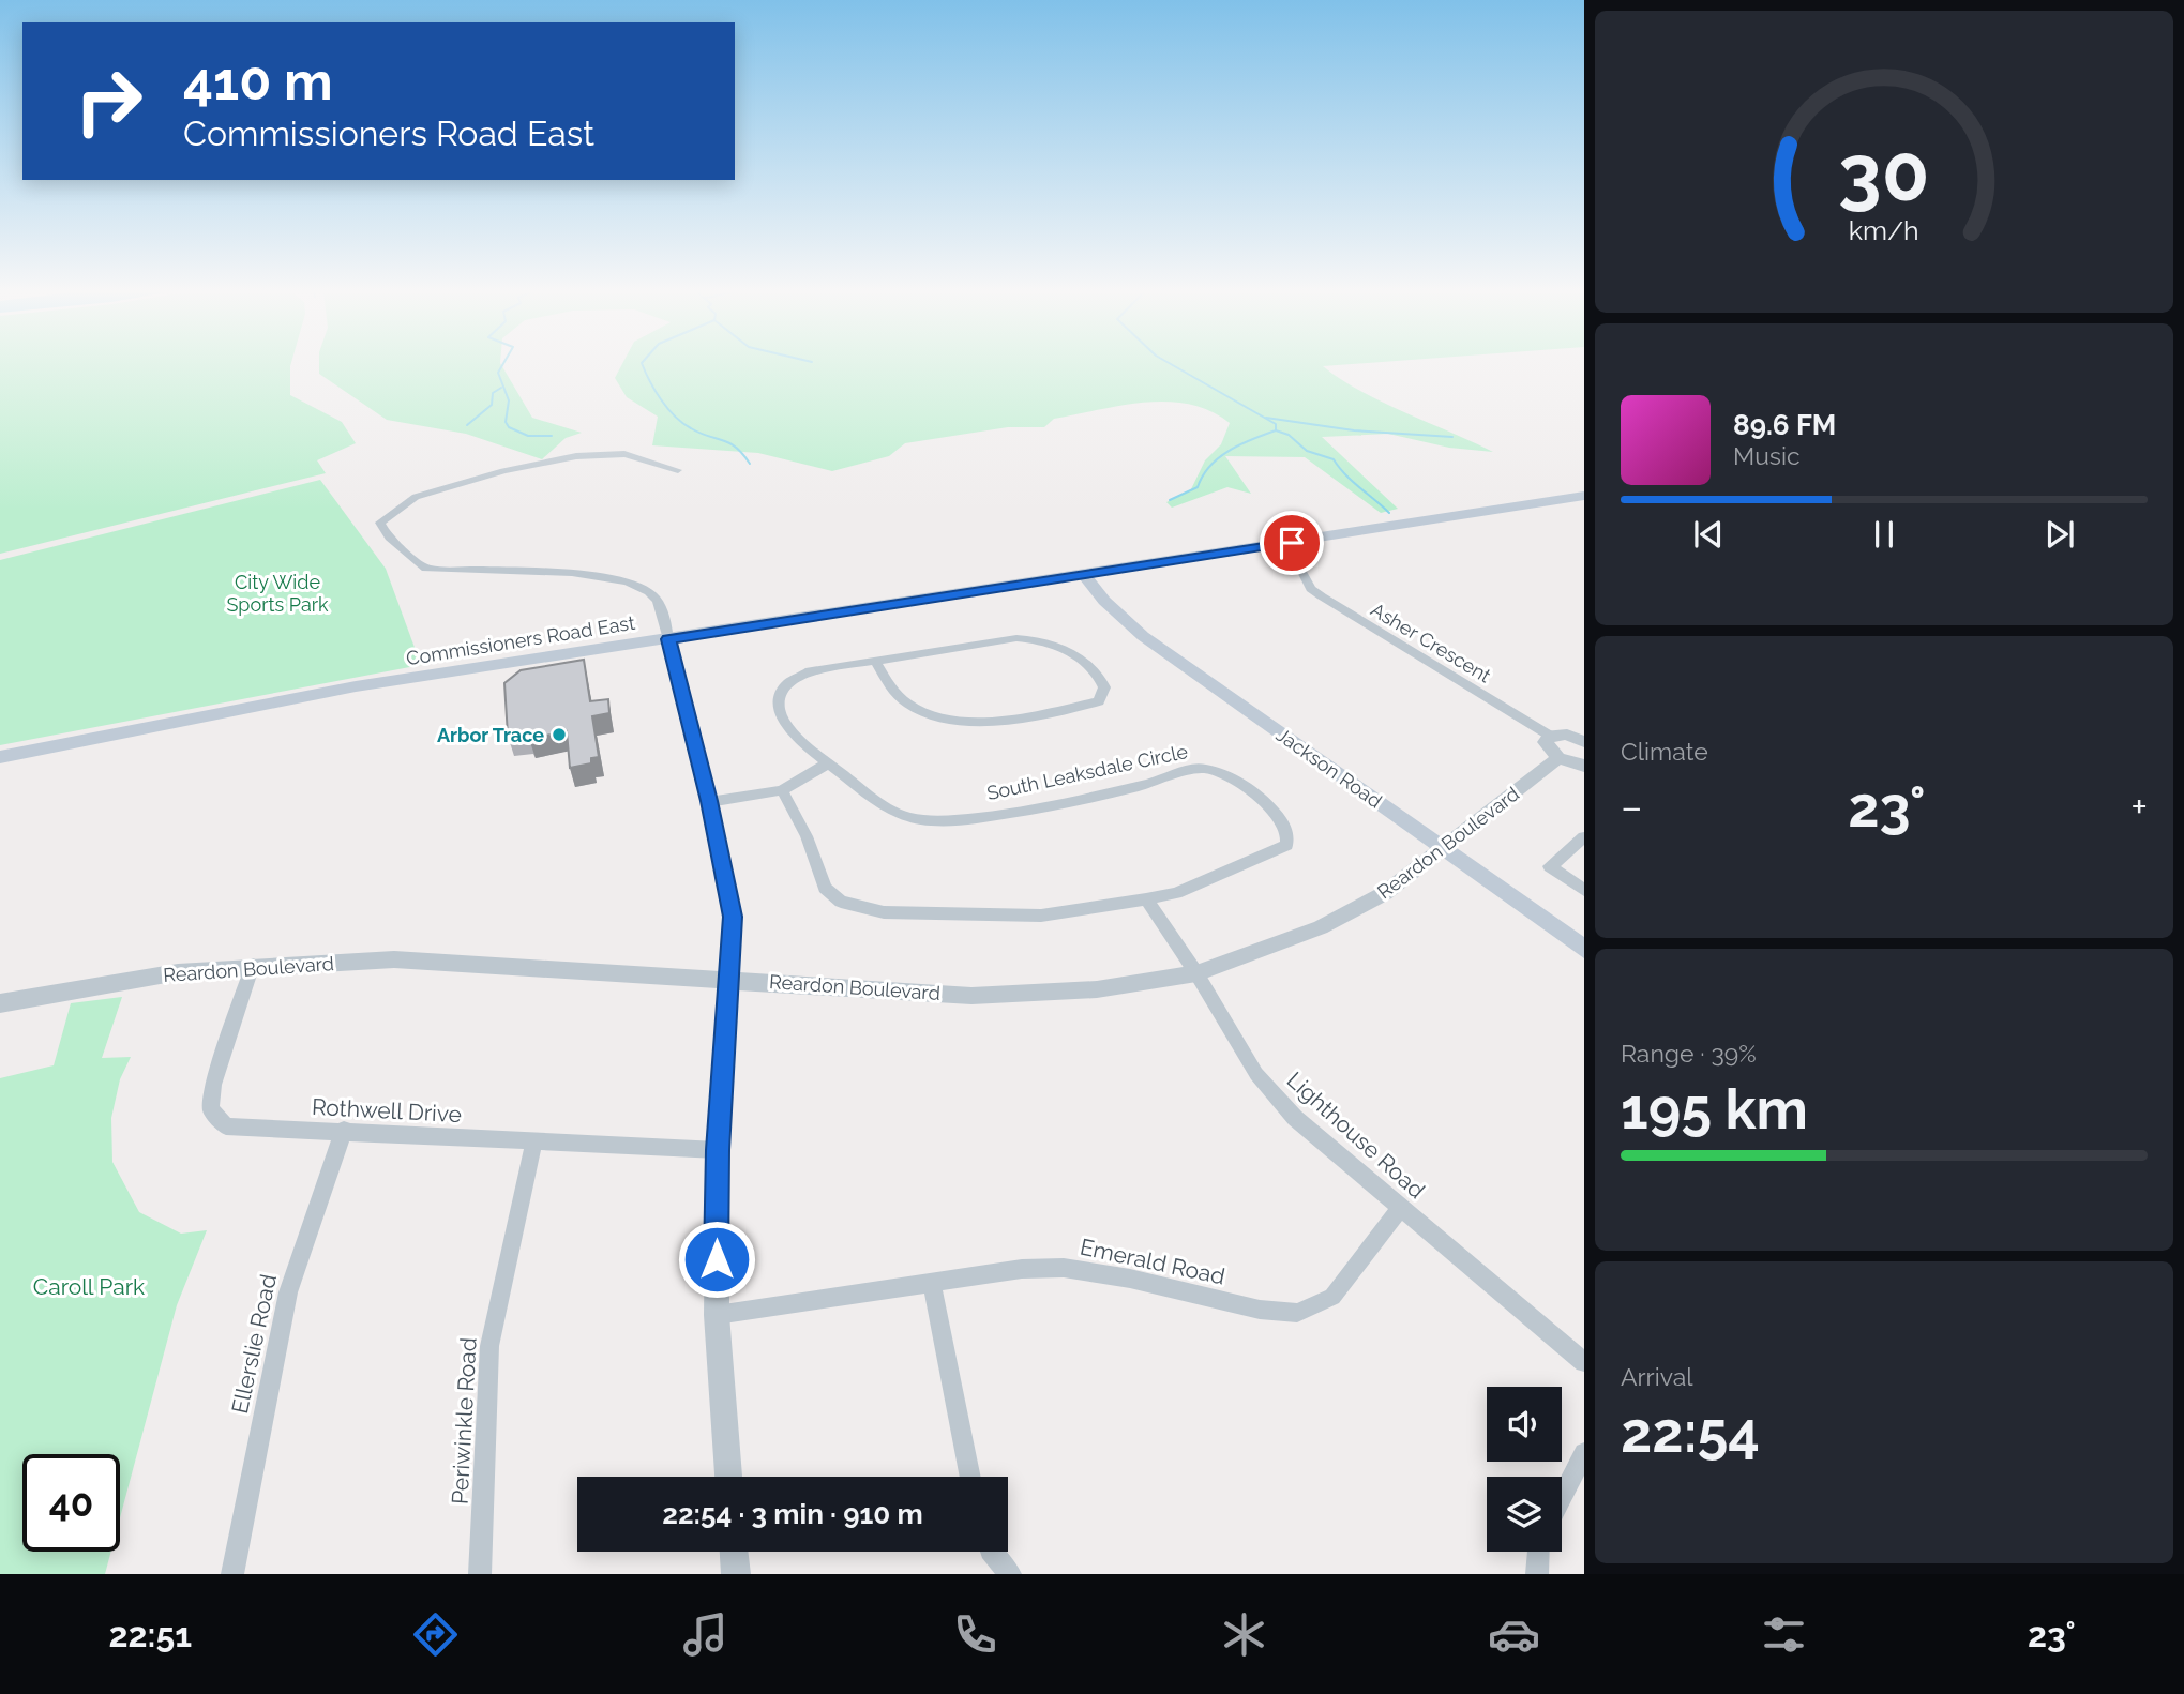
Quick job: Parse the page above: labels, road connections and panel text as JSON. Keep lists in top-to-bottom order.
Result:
{
  "streets": {
    "main road": ["Commissioners Road East", "Jackson Road"],
    "street": [
      "Asher Crescent",
      "South Leaksdale Circle",
      "Reardon Boulevard",
      "Rothwell Drive",
      "Lighthouse Road",
      "Emerald Road",
      "Ellerslie Road",
      "Periwinkle Road"
    ]
  },
  "crossings": [
    ["Commissioners Road East", "Jackson Road"],
    ["Jackson Road", "Reardon Boulevard"],
    ["South Leaksdale Circle", "Lighthouse Road"],
    ["Reardon Boulevard", "Rothwell Drive"],
    ["Reardon Boulevard", "Lighthouse Road"],
    ["Rothwell Drive", "Ellerslie Road"],
    ["Rothwell Drive", "Periwinkle Road"],
    ["Lighthouse Road", "Emerald Road"]
  ],
  "parks": ["City Wide Sports Park", "Caroll Park"],
  "places": ["Arbor Trace"],
  "page": {
    "turn": ["410 m", "Commissioners Road East"],
    "song": ["89.6 FM", "Music"],
    "tile": [
      "Climate",
      ["Range · 39%", "195 km"],
      ["Arrival", "22:54"]
    ],
    "heat": ["−", "23°", "+"],
    "limit": "40",
    "trip": "22:54 · 3 min · 910 m",
    "tabs": ["22:51", "23°"],
    "gauge": ["30", "km/h"]
  }
}
